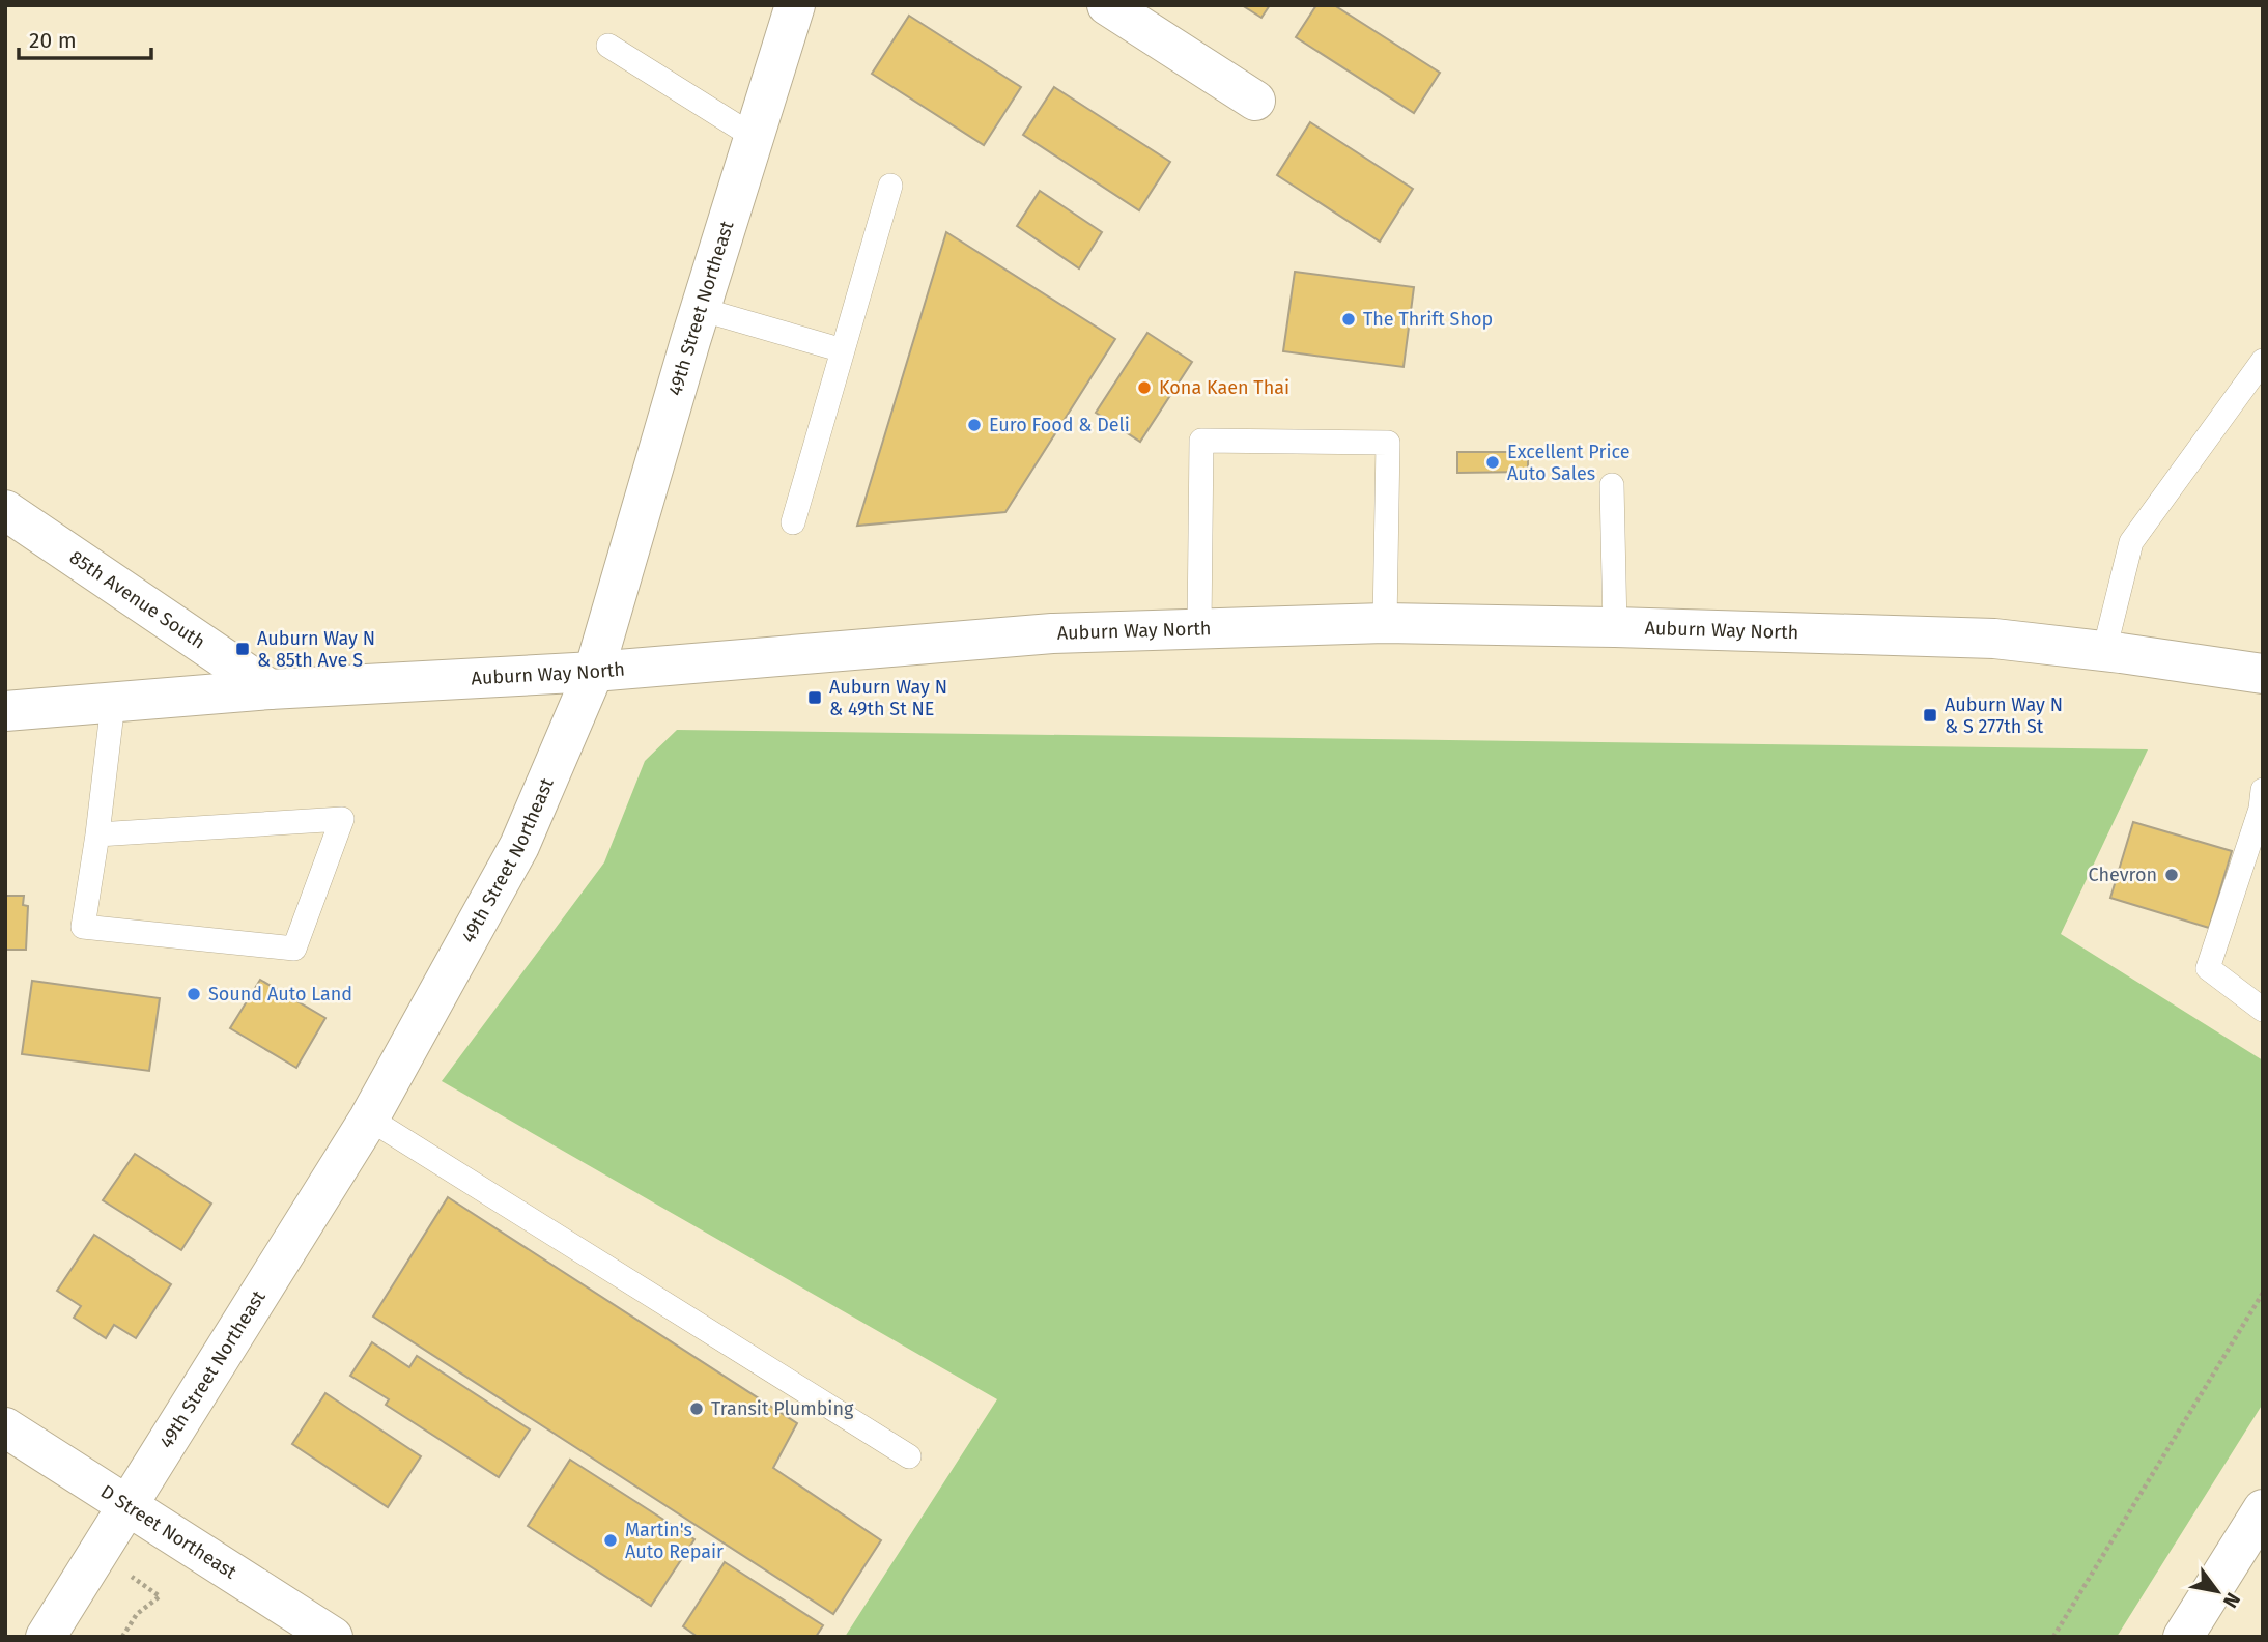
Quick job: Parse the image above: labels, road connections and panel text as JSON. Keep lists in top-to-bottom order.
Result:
{
  "streets": {
    "street": [
      "49th Street Northeast",
      "85th Avenue South",
      "Auburn Way North",
      "D Street Northeast"
    ]
  },
  "crossings": [
    ["49th Street Northeast", "Auburn Way North"],
    ["49th Street Northeast", "D Street Northeast"],
    ["85th Avenue South", "Auburn Way North"]
  ],
  "places": {
    "other": [
      "The Thrift Shop",
      "Kona Kaen Thai",
      "Euro Food & Deli",
      "Excellent Price Auto Sales",
      "Chevron",
      "Sound Auto Land",
      "Transit Plumbing",
      "Martin's Auto Repair"
    ],
    "transit": ["Auburn Way N & 85th Ave S", "Auburn Way N & 49th St NE", "Auburn Way N & S 277th St"]
  },
  "scale_bar": "20 m",
  "north": "bottom right"
}
